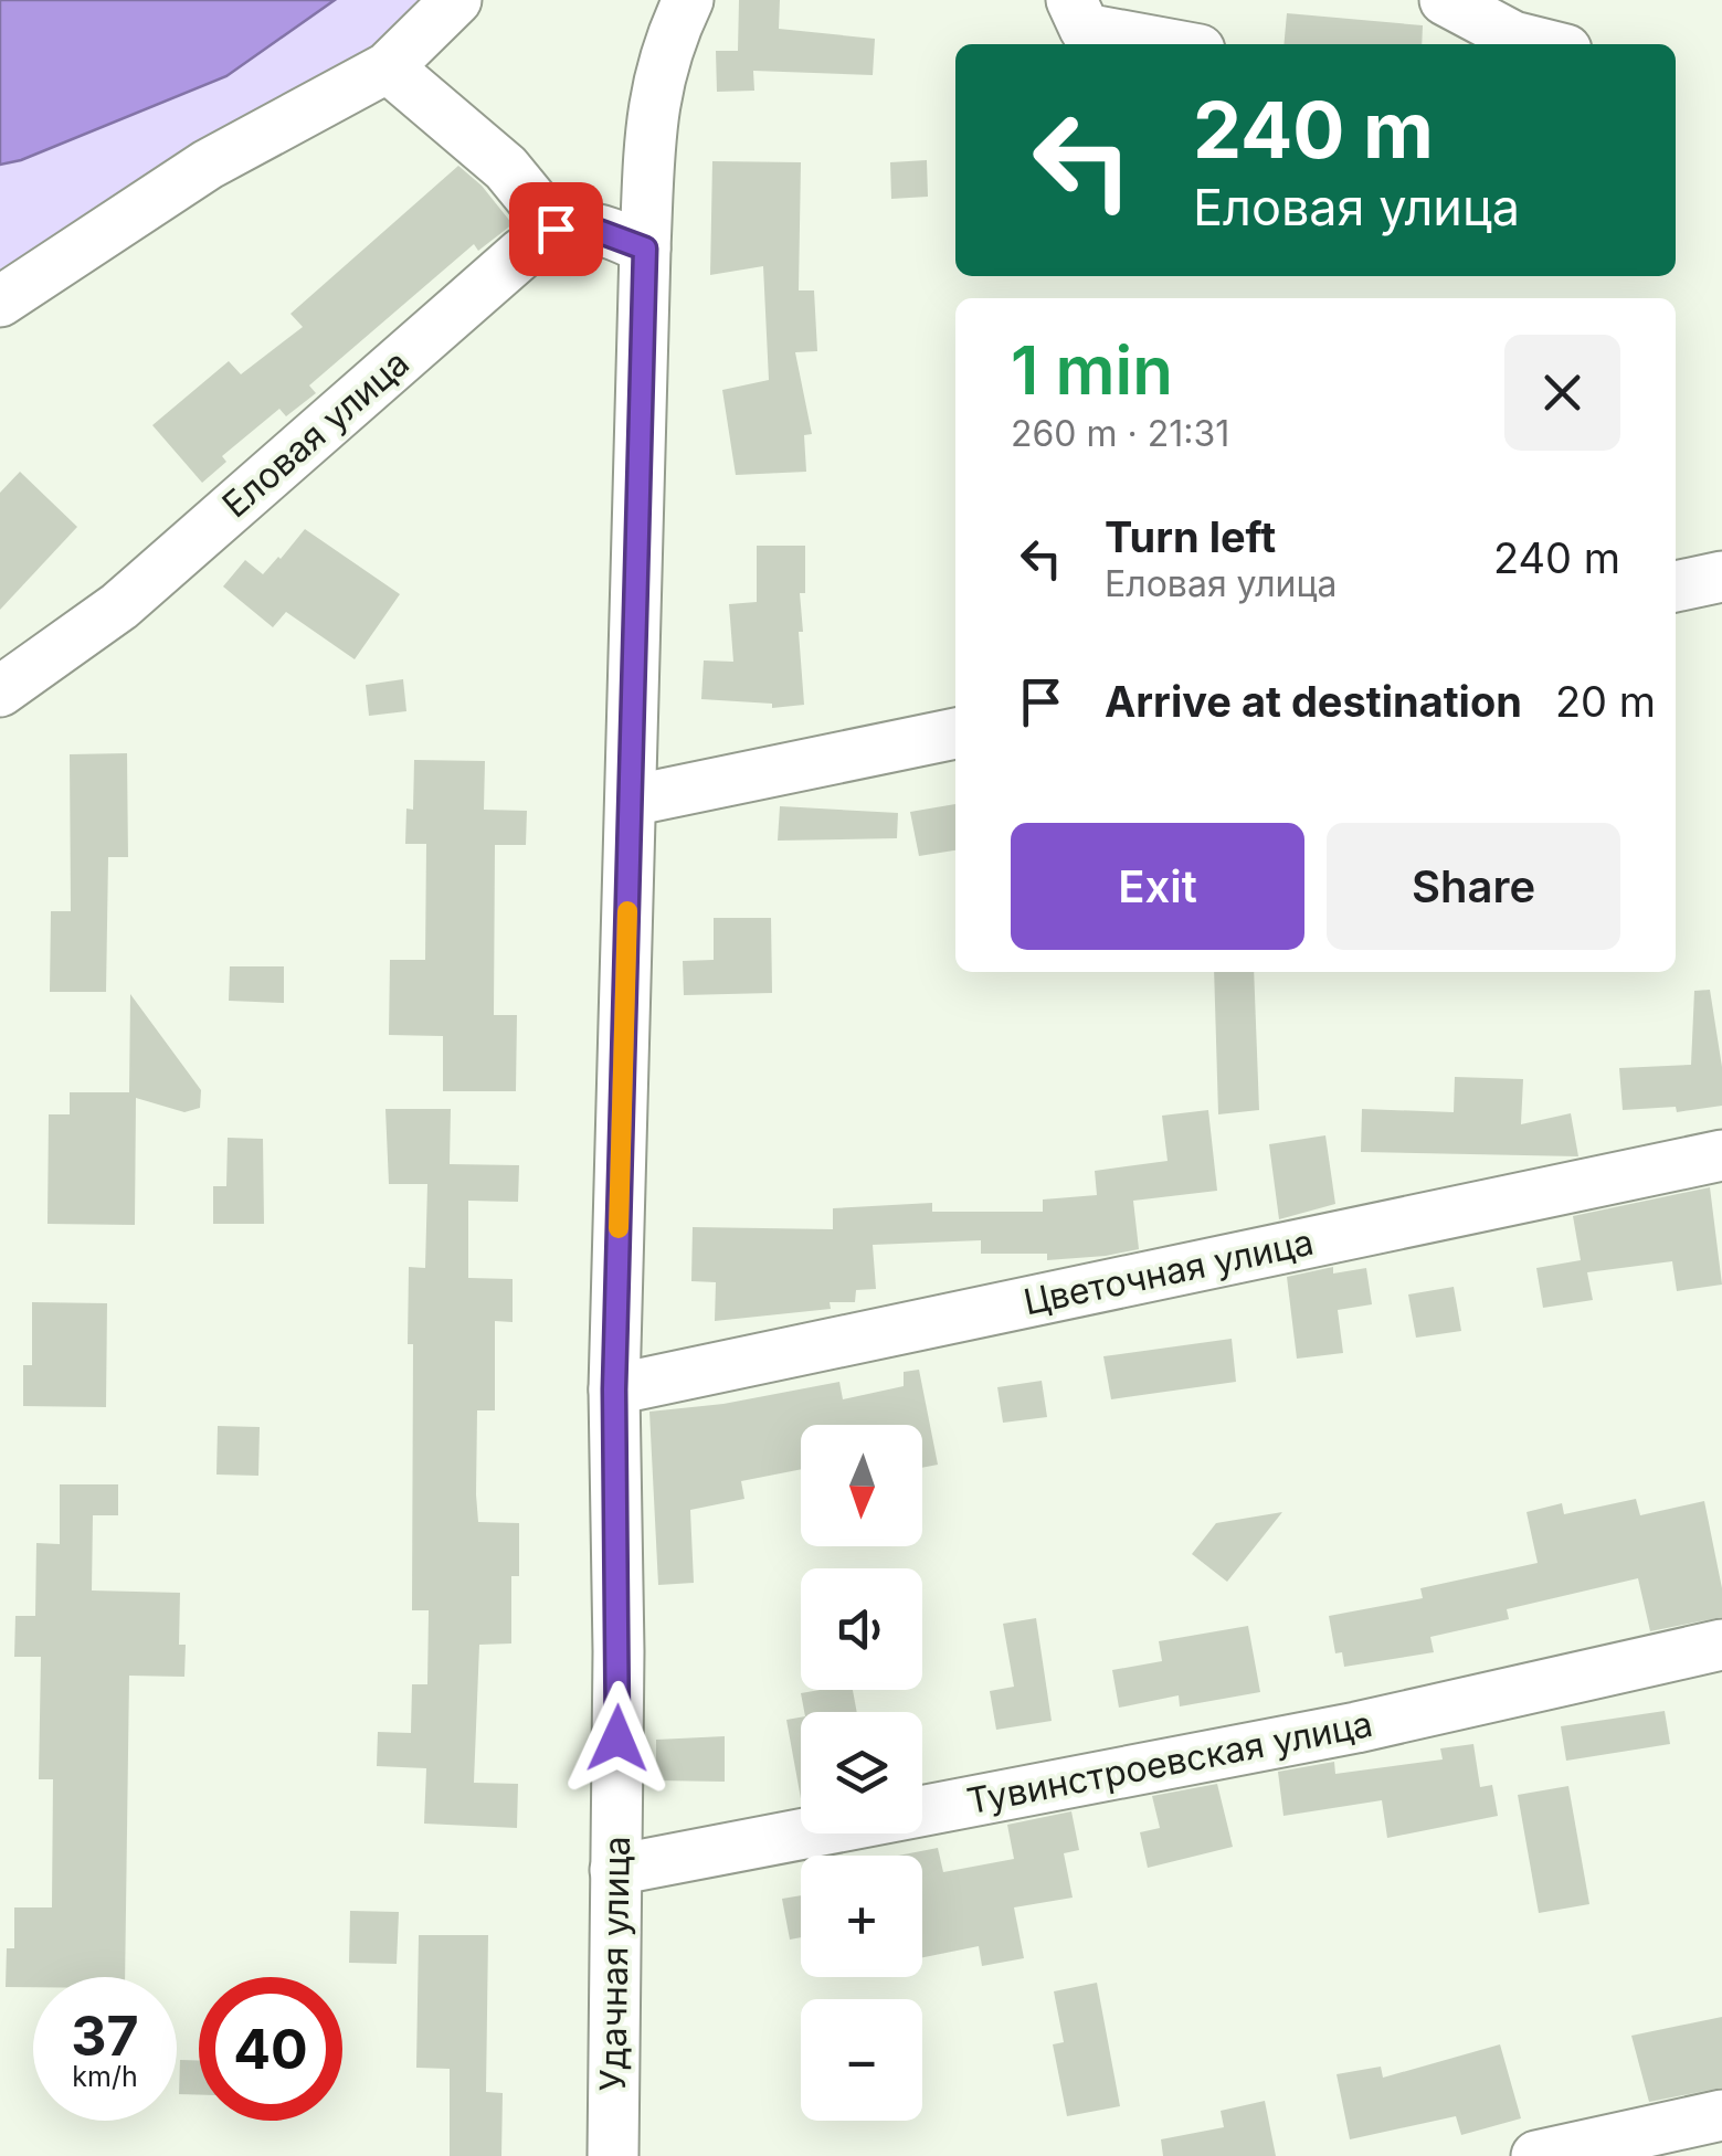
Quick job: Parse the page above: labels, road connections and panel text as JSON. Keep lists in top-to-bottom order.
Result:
{
  "streets": {
    "street": [
      "Еловая улица",
      "Цветочная улица",
      "Тувинстроевская улица",
      "Удачная улица"
    ]
  },
  "crossings": [
    ["Цветочная улица", "Удачная улица"],
    ["Тувинстроевская улица", "Удачная улица"]
  ],
  "north": "bottom",
  "page": {
    "turn": ["240 m", "Еловая улица"],
    "heading": ["1 min", "260 m · 21:31"],
    "list": [
      {
        "name": "Turn left",
        "note": "Еловая улица",
        "value": "240 m"
      },
      {
        "name": "Arrive at destination",
        "value": "20 m"
      }
    ],
    "buttons": ["Exit", "Share"],
    "map_buttons": ["+", "−"],
    "speed": "37 km/h",
    "limit": "40"
  }
}
